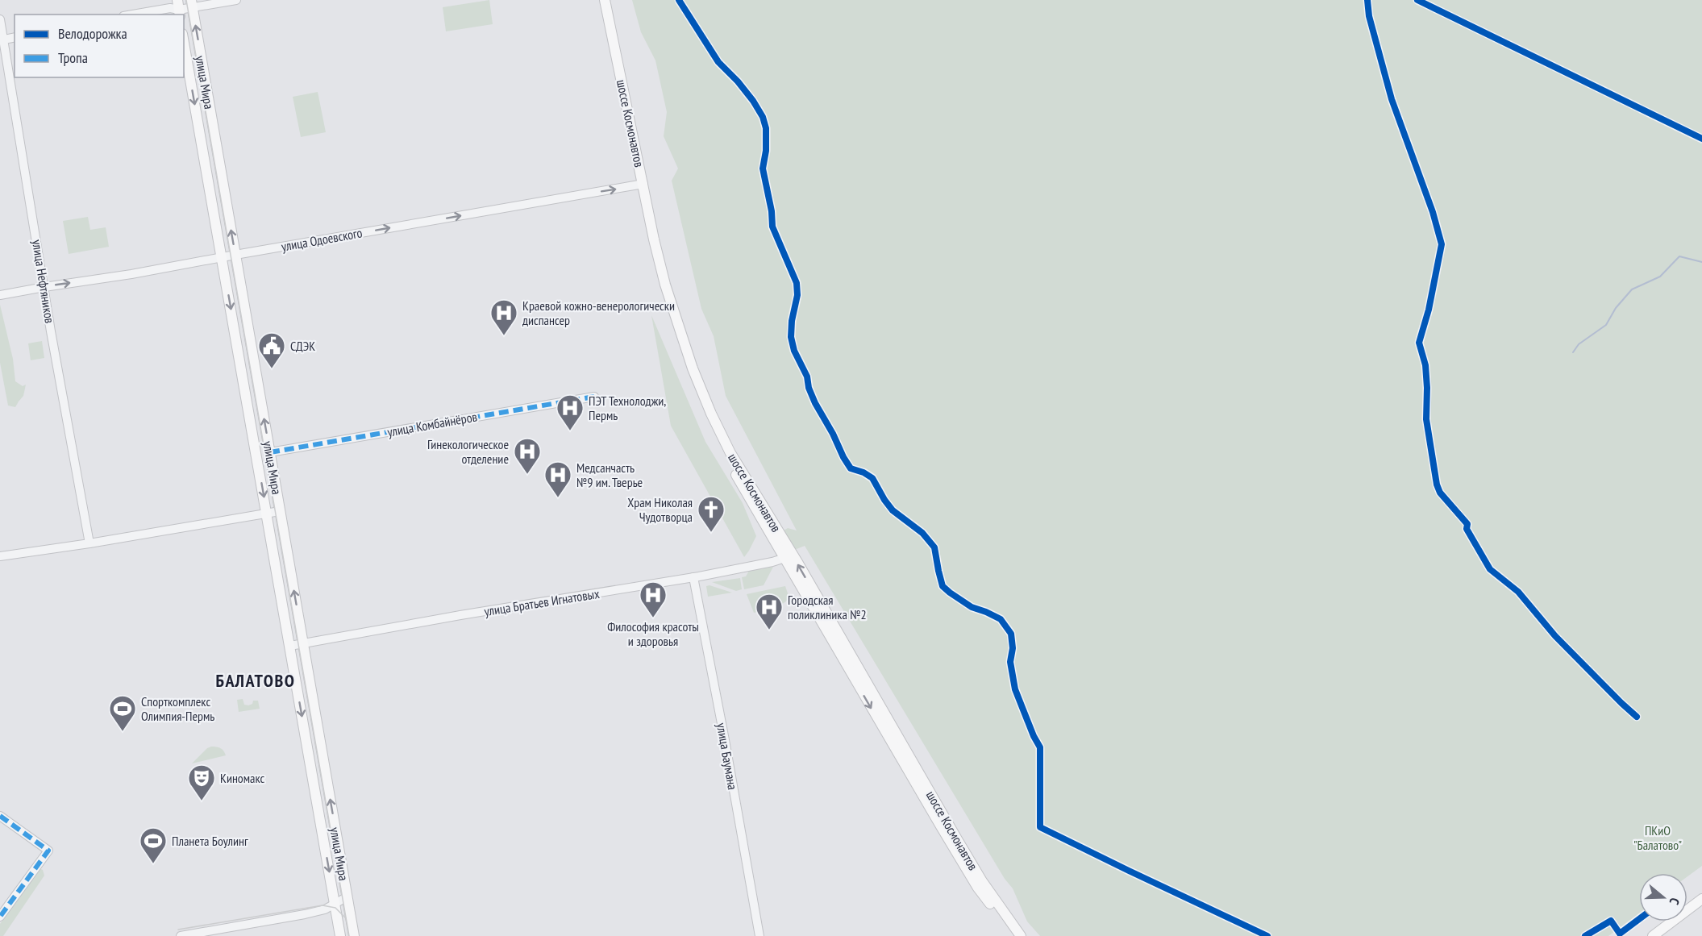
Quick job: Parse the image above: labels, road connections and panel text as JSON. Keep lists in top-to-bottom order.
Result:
{
  "streets": {
    "main road": ["улица Мира", "шоссе Космонавтов"],
    "street": [
      "улица Одоевского",
      "улица Нефтяников",
      "улица Комбайнёров",
      "улица Братьев Игнатовых",
      "улица Баумана"
    ]
  },
  "crossings": [
    ["улица Мира", "улица Одоевского"],
    ["улица Мира", "улица Комбайнёров"],
    ["улица Мира", "улица Братьев Игнатовых"],
    ["шоссе Космонавтов", "улица Одоевского"],
    ["шоссе Космонавтов", "улица Братьев Игнатовых"],
    ["улица Одоевского", "улица Нефтяников"],
    ["улица Братьев Игнатовых", "улица Баумана"]
  ],
  "one_way": ["улица Одоевского"],
  "districts": ["БАЛАТОВО"],
  "parks": ["ПКиО \"Балатово\""],
  "places": {
    "hospital": [
      "Краевой кожно-венерологически диспансер",
      "ПЭТ Технолоджи, Пермь",
      "Гинекологическое отделение",
      "Медсанчасть №9 им. Тверье",
      "Философия красоты и здоровья",
      "Городская поликлиника №2"
    ],
    "public building": ["СДЭК"],
    "church": ["Храм Николая Чудотворца"],
    "sports": ["Спорткомплекс Олимпия-Пермь", "Планета Боулинг"],
    "theatre": ["Киномакс"]
  },
  "legend": ["Велодорожка", "Тропа"],
  "north": "right"
}
